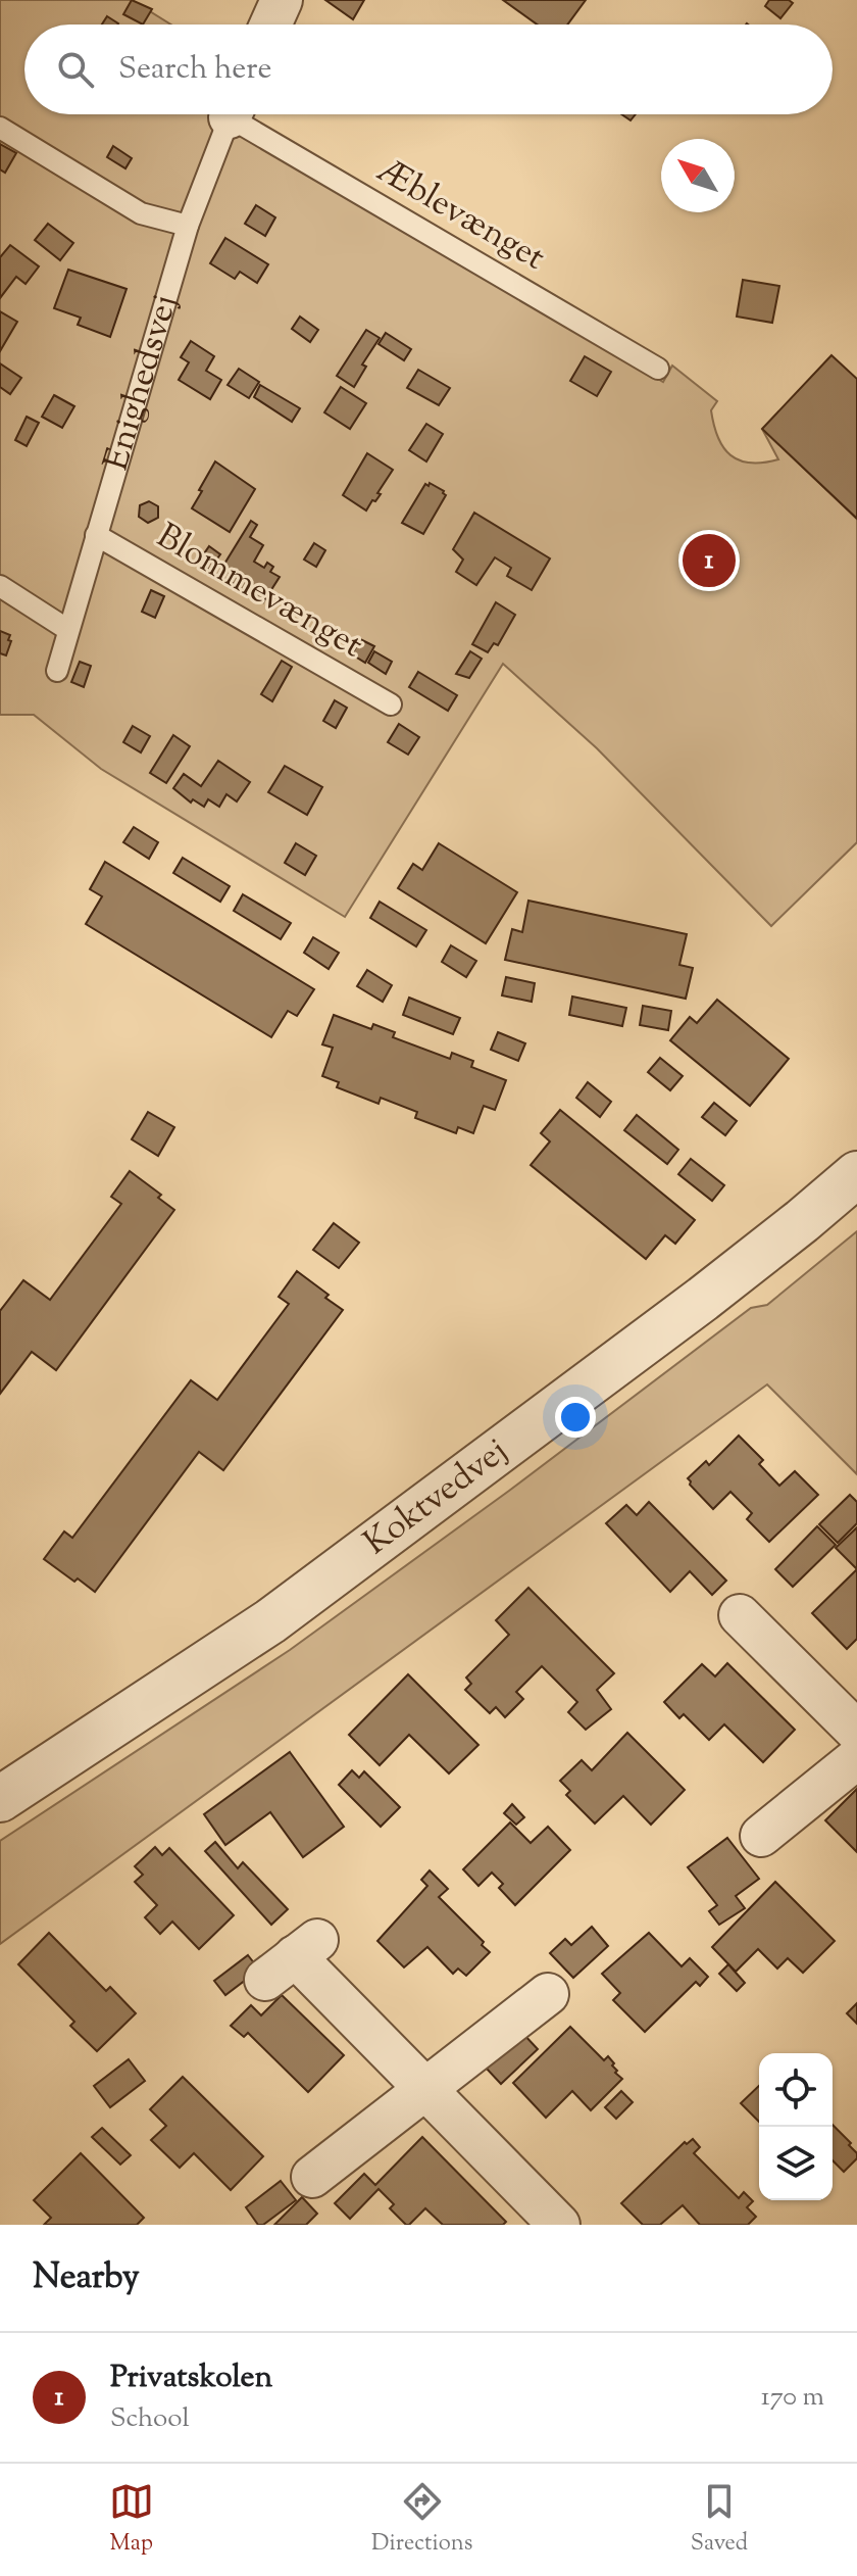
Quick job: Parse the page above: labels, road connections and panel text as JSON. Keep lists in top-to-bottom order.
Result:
{
  "streets": {
    "street": ["Koktvedvej"],
    "lane": ["Æblevænget", "Enighedsvej", "Blommevænget"]
  },
  "crossings": [
    ["Enighedsvej", "Blommevænget"]
  ],
  "north": "top left",
  "page": {
    "search": "Search here",
    "pins": "1",
    "heading": "Nearby",
    "list": [
      {
        "mark": "1",
        "name": "Privatskolen",
        "note": "School",
        "value": "170 m"
      }
    ],
    "nav": ["Map", "Directions", "Saved"]
  }
}
